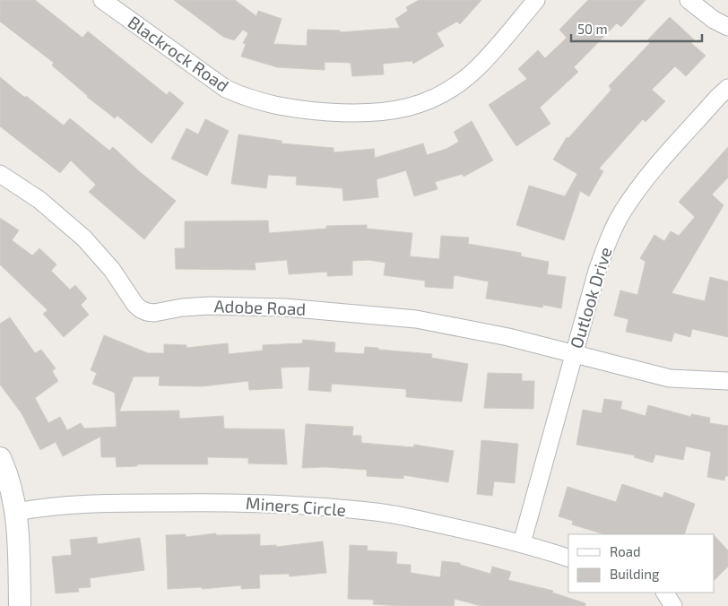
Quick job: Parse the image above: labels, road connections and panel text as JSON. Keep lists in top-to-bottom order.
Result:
{
  "streets": {
    "street": [
      "Blackrock Road",
      "Outlook Drive",
      "Adobe Road",
      "Miners Circle"
    ]
  },
  "crossings": [
    ["Outlook Drive", "Adobe Road"],
    ["Outlook Drive", "Miners Circle"]
  ],
  "legend": ["Road", "Building"],
  "scale_bar": "50 m"
}
